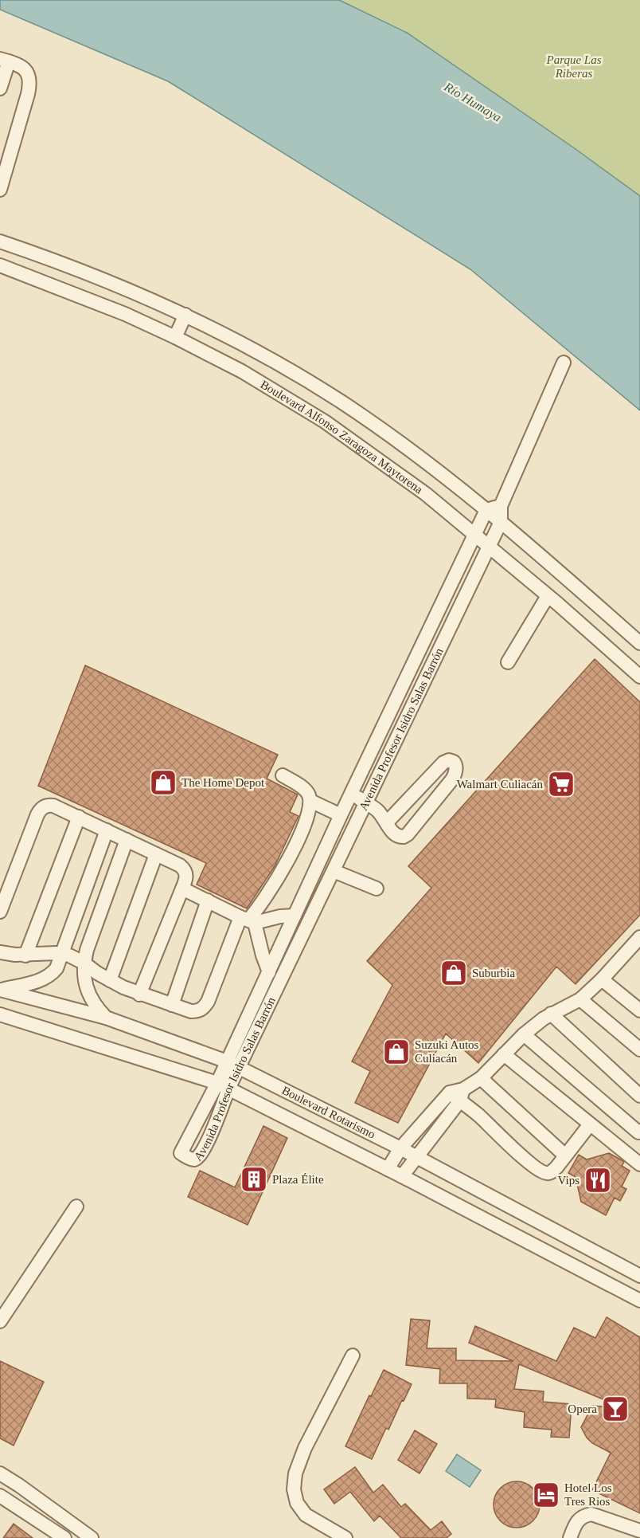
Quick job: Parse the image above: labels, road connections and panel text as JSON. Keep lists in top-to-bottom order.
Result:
{
  "streets": {
    "street": ["Boulevard Alfonso Zaragoza Maytorena", "Avenida Profesor Isidro Salas Barrón", "Boulevard Rotarismo"]
  },
  "crossings": [
    ["Boulevard Alfonso Zaragoza Maytorena", "Avenida Profesor Isidro Salas Barrón"],
    ["Avenida Profesor Isidro Salas Barrón", "Boulevard Rotarismo"]
  ],
  "water": ["Río Humaya"],
  "parks": ["Parque Las Riberas"],
  "places": {
    "shop": ["The Home Depot", "Suburbia", "Suzuki Autos Culiacán"],
    "supermarket": ["Walmart Culiacán"],
    "building": ["Plaza Élite"],
    "restaurant": ["Vips"],
    "bar": ["Opera"],
    "hotel": ["Hotel Los Tres Rios"]
  }
}
